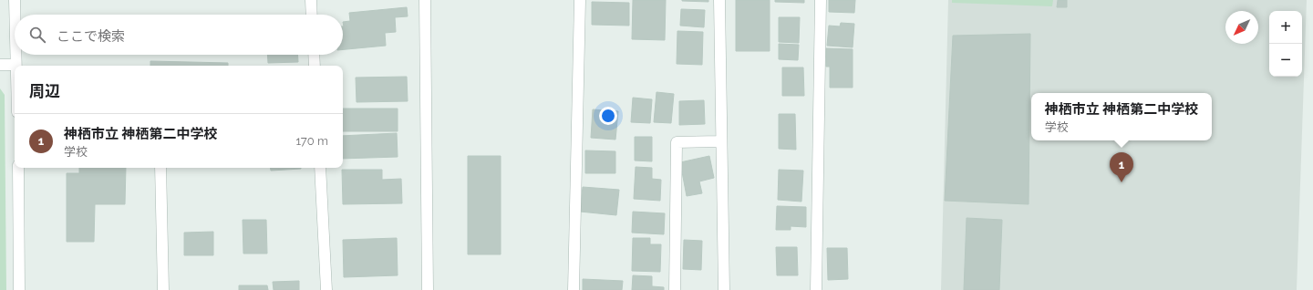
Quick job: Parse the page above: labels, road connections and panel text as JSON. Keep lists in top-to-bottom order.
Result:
{
  "north": "bottom left",
  "page": {
    "map_buttons": ["+", "−"],
    "search": "ここで検索",
    "heading": "周辺",
    "popup": ["神栖市立 神栖第二中学校", "学校"],
    "list": [
      {
        "mark": "1",
        "name": "神栖市立 神栖第二中学校",
        "note": "学校",
        "value": "170 m"
      }
    ],
    "pins": "1"
  }
}
